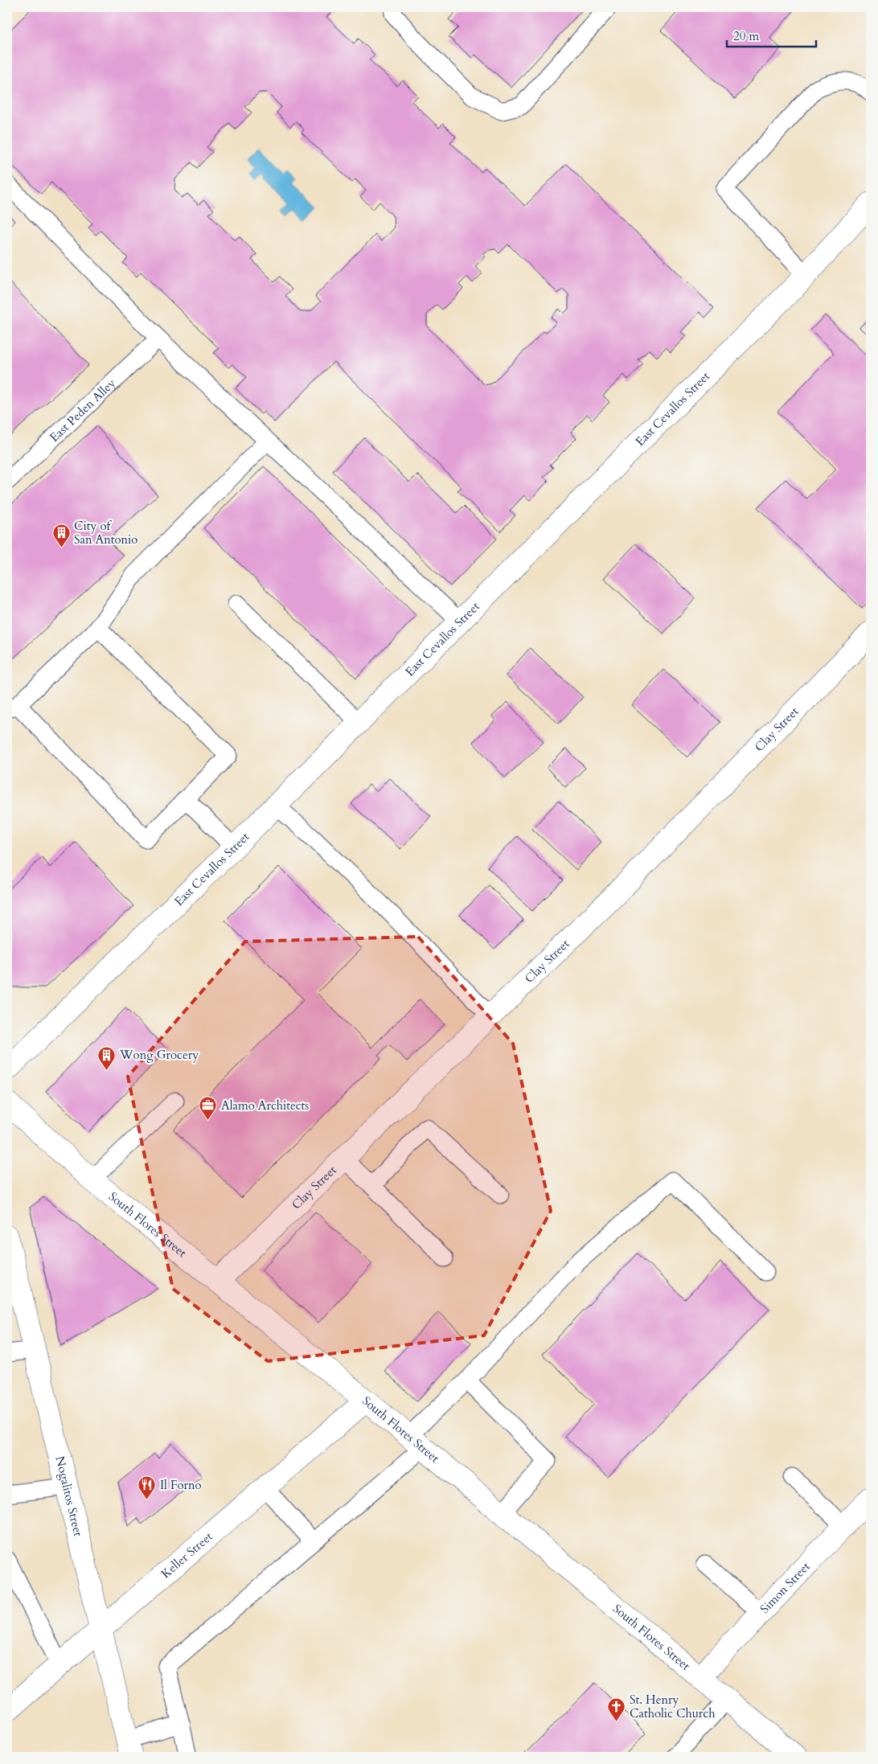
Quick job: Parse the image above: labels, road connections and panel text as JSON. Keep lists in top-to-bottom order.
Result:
{
  "streets": {
    "street": [
      "East Cevallos Street",
      "Clay Street",
      "South Flores Street",
      "Nogalitos Street",
      "Keller Street",
      "Simon Street"
    ],
    "lane": ["East Peden Alley"]
  },
  "crossings": [
    ["Clay Street", "South Flores Street"],
    ["South Flores Street", "Keller Street"],
    ["South Flores Street", "Simon Street"],
    ["Nogalitos Street", "Keller Street"]
  ],
  "places": {
    "building": ["City of San Antonio", "Wong Grocery"],
    "office": ["Alamo Architects"],
    "restaurant": ["Il Forno"],
    "church": ["St. Henry Catholic Church"]
  },
  "scale_bar": "20 m"
}
